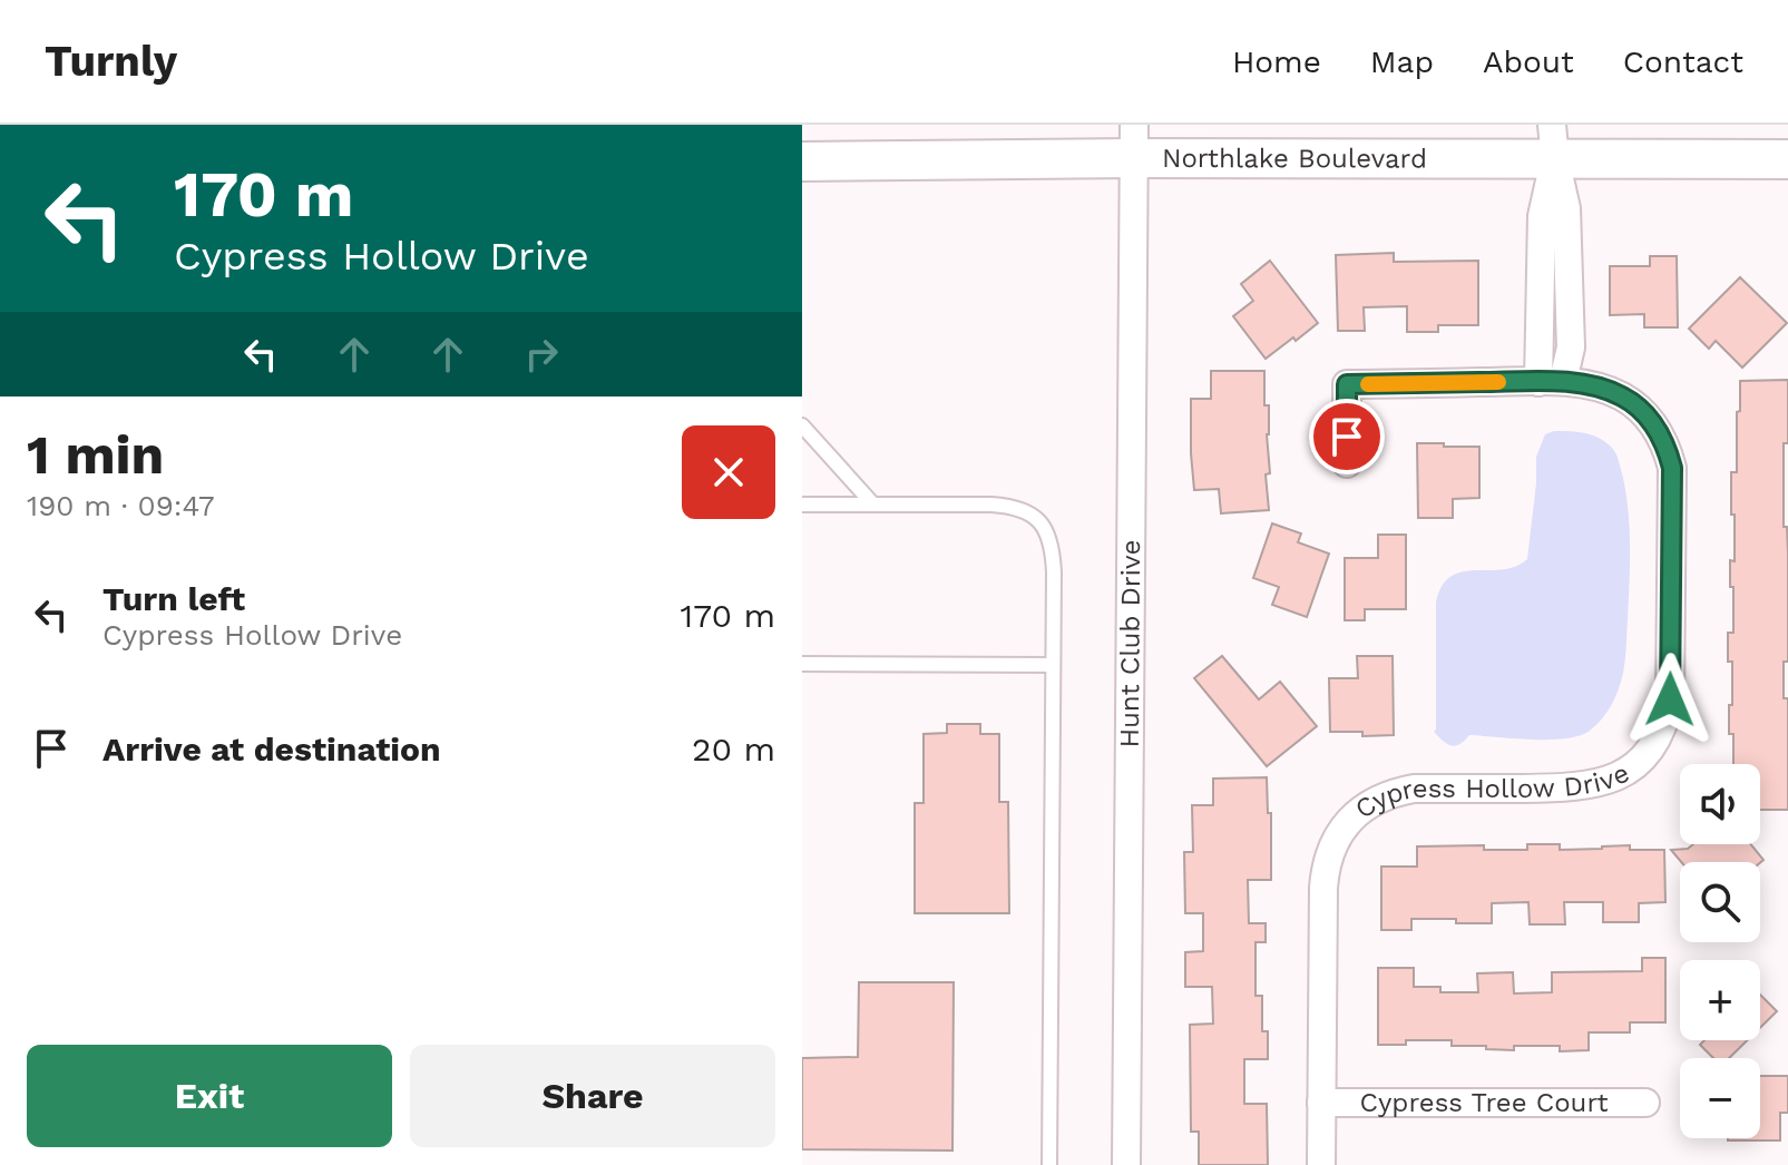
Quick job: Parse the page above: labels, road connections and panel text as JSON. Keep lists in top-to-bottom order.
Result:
{
  "streets": {
    "main road": ["Northlake Boulevard"],
    "street": ["Hunt Club Drive", "Cypress Hollow Drive", "Cypress Tree Court"]
  },
  "crossings": [
    ["Northlake Boulevard", "Hunt Club Drive"],
    ["Cypress Hollow Drive", "Cypress Tree Court"]
  ],
  "page": {
    "header": "Turnly",
    "nav": [
      "Home",
      "Map",
      "About",
      "Contact"
    ],
    "turn": ["170 m", "Cypress Hollow Drive"],
    "heading": ["1 min", "190 m · 09:47"],
    "list": [
      {
        "name": "Turn left",
        "note": "Cypress Hollow Drive",
        "value": "170 m"
      },
      {
        "name": "Arrive at destination",
        "value": "20 m"
      }
    ],
    "map_buttons": ["+", "−"],
    "buttons": ["Exit", "Share"]
  }
}
